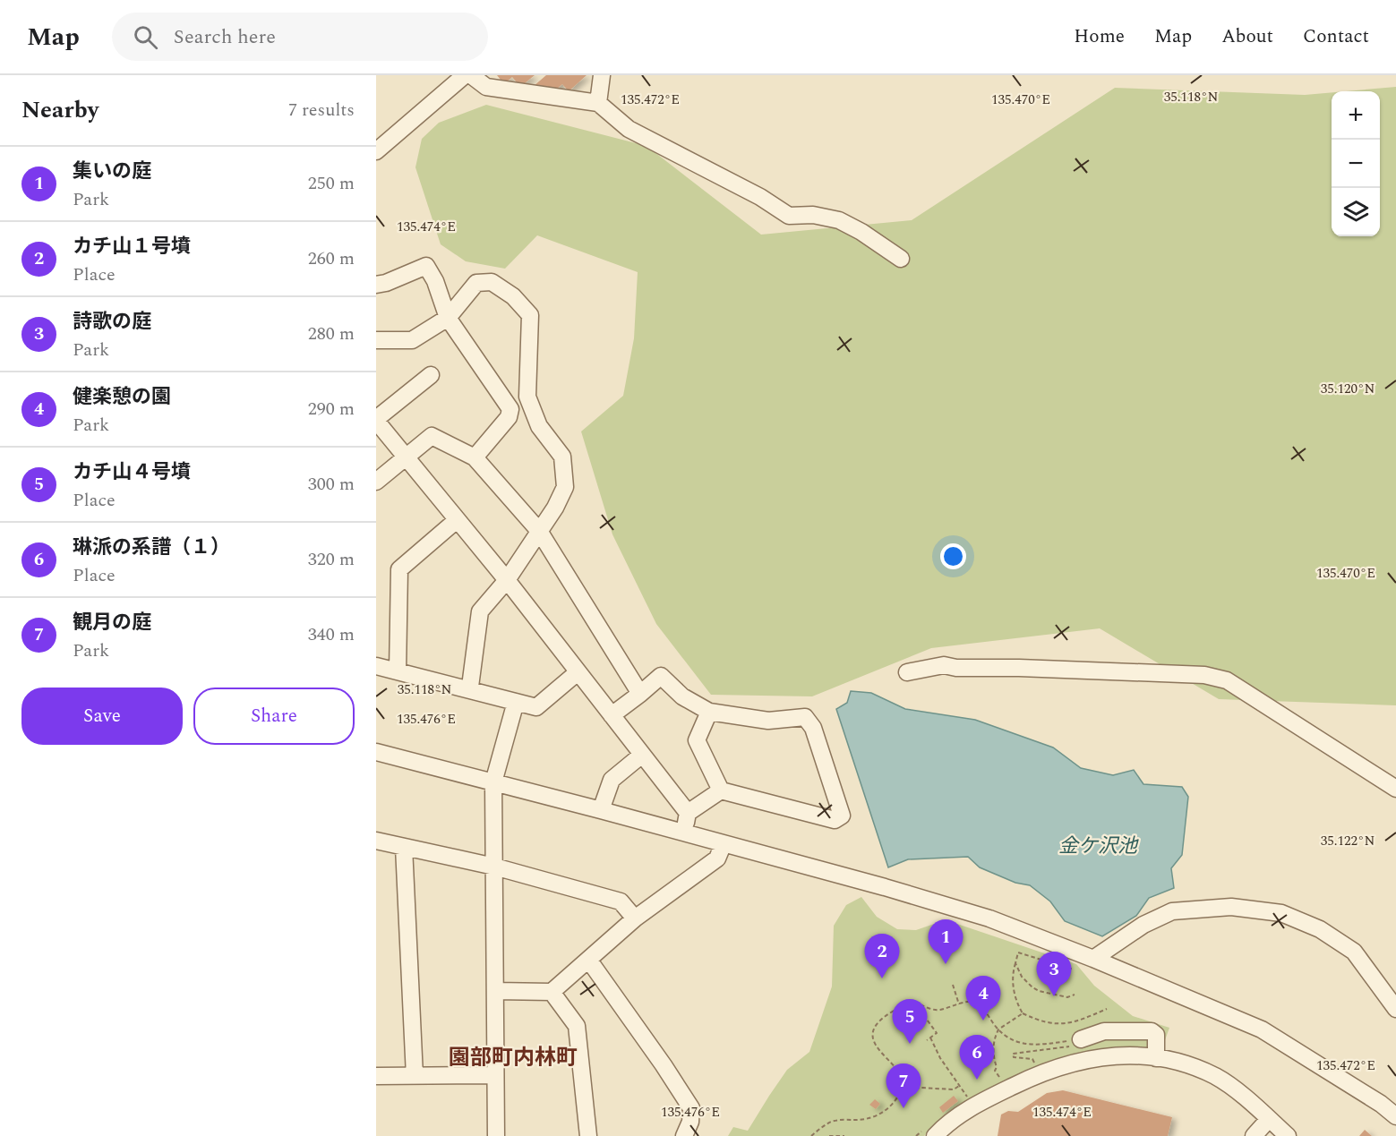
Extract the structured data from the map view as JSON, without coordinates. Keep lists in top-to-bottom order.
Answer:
{
  "districts": ["園部町内林町"],
  "water": ["金ケ沢池"],
  "page": {
    "header": "Map",
    "search": "Search here",
    "nav": [
      "Home",
      "Map",
      "About",
      "Contact"
    ],
    "heading": ["Nearby", "7 results"],
    "map_buttons": ["+", "−"],
    "list": [
      {
        "mark": "1",
        "name": "集いの庭",
        "note": "Park",
        "value": "250 m"
      },
      {
        "mark": "2",
        "name": "カチ山１号墳",
        "note": "Place",
        "value": "260 m"
      },
      {
        "mark": "3",
        "name": "詩歌の庭",
        "note": "Park",
        "value": "280 m"
      },
      {
        "mark": "4",
        "name": "健楽憩の園",
        "note": "Park",
        "value": "290 m"
      },
      {
        "mark": "5",
        "name": "カチ山４号墳",
        "note": "Place",
        "value": "300 m"
      },
      {
        "mark": "6",
        "name": "琳派の系譜（１）",
        "note": "Place",
        "value": "320 m"
      },
      {
        "mark": "7",
        "name": "観月の庭",
        "note": "Park",
        "value": "340 m"
      }
    ],
    "buttons": ["Save", "Share"],
    "pins": [
      "1",
      "2",
      "3",
      "4",
      "5",
      "6",
      "7"
    ]
  },
  "coordinates": [
    "35.118°N",
    "135.472°E",
    "135.470°E",
    "135.474°E",
    "35.120°N",
    "135.476°E",
    "35.122°N"
  ]
}
